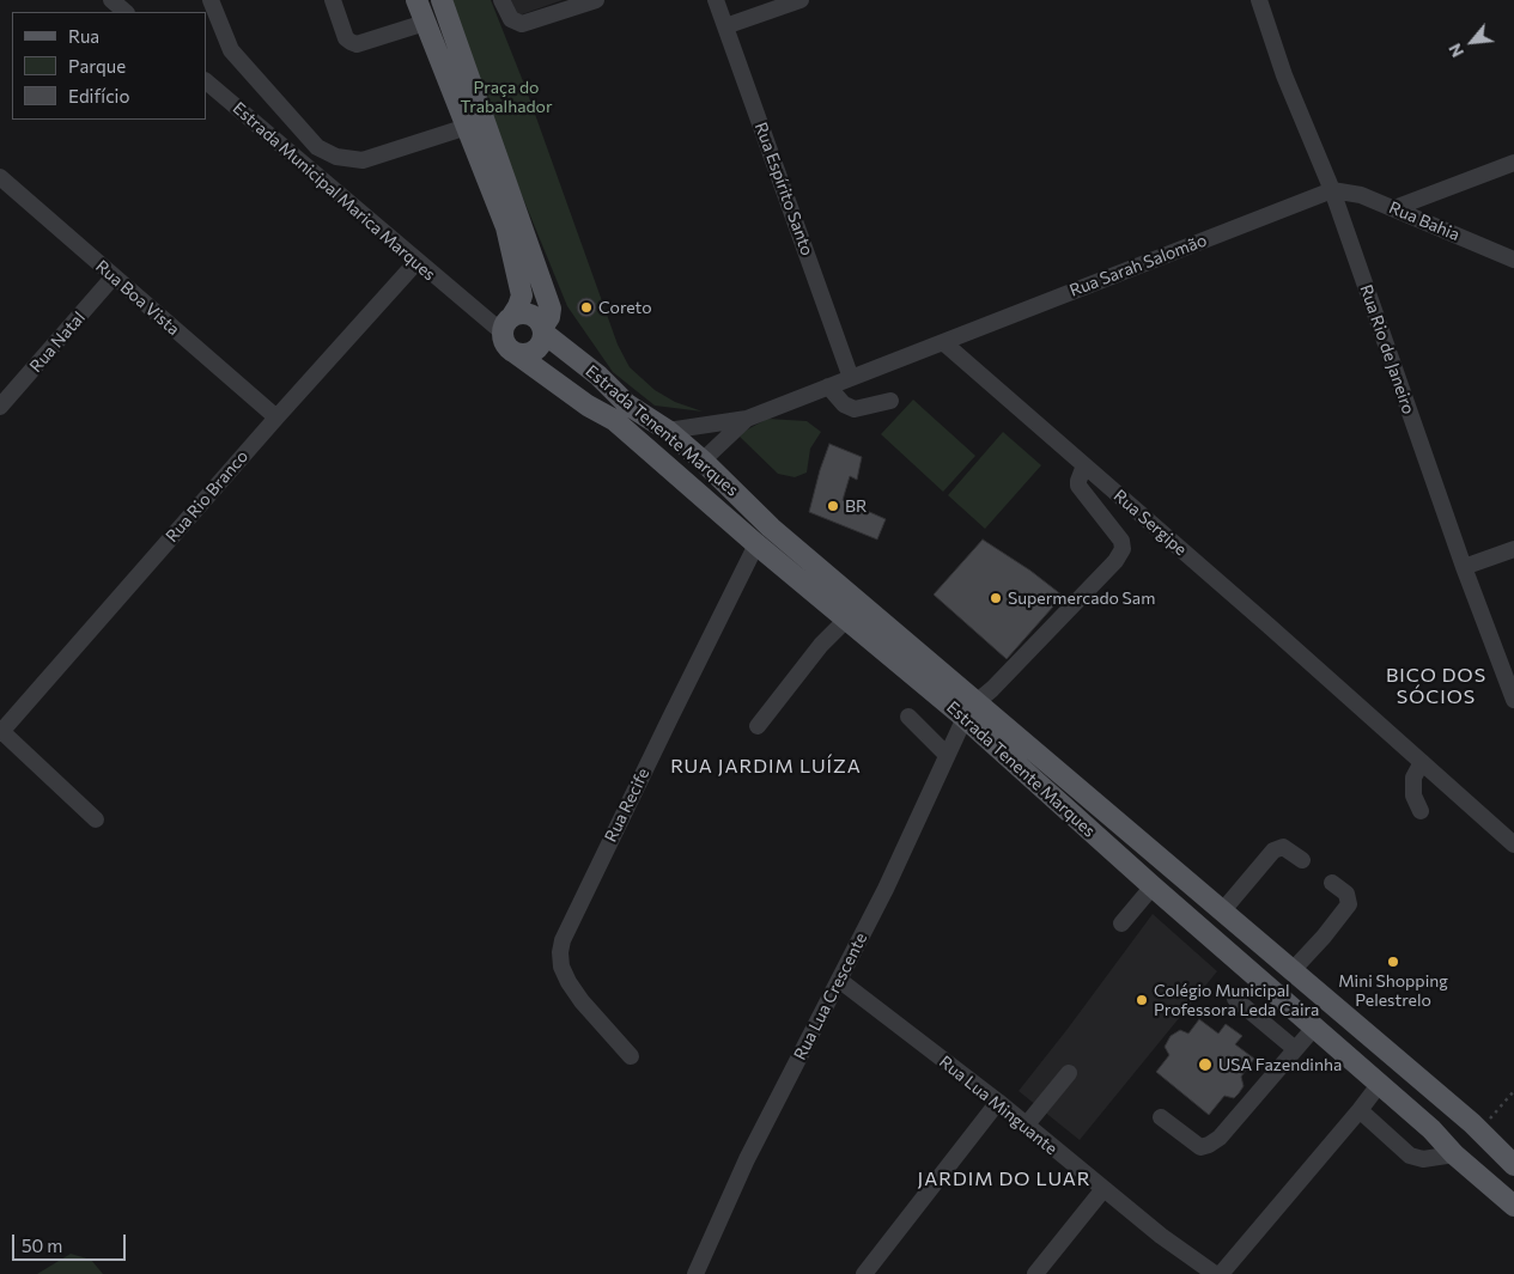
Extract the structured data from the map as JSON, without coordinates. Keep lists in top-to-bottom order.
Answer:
{
  "streets": {
    "main road": ["Estrada Tenente Marques"],
    "street": [
      "Rua Espírito Santo",
      "Estrada Municipal Marica Marques",
      "Rua Bahia",
      "Rua Sarah Salomão",
      "Rua Boa Vista",
      "Rua Natal",
      "Rua Rio de Janeiro",
      "Rua Rio Branco",
      "Rua Sergipe",
      "Rua Recife",
      "Rua Lua Crescente",
      "Rua Lua Minguante"
    ]
  },
  "crossings": [
    ["Estrada Municipal Marica Marques", "Estrada Tenente Marques"],
    ["Estrada Municipal Marica Marques", "Rua Rio Branco"],
    ["Rua Bahia", "Rua Sarah Salomão"],
    ["Rua Bahia", "Rua Rio de Janeiro"],
    ["Rua Sarah Salomão", "Rua Rio de Janeiro"],
    ["Rua Sarah Salomão", "Rua Sergipe"],
    ["Rua Boa Vista", "Rua Natal"],
    ["Rua Boa Vista", "Rua Rio Branco"],
    ["Estrada Tenente Marques", "Rua Recife"],
    ["Estrada Tenente Marques", "Rua Lua Crescente"],
    ["Rua Lua Crescente", "Rua Lua Minguante"]
  ],
  "districts": ["BICO DOS SÓCIOS", "RUA JARDIM LUÍZA", "JARDIM DO LUAR"],
  "parks": ["Praça do Trabalhador"],
  "places": [
    "Coreto",
    "BR",
    "Supermercado Sam",
    "Mini Shopping Pelestrelo",
    "Colégio Municipal Professora Leda Caira",
    "USA Fazendinha"
  ],
  "legend": ["Rua", "Parque", "Edifício"],
  "scale_bar": "50 m",
  "north": "bottom left"
}
